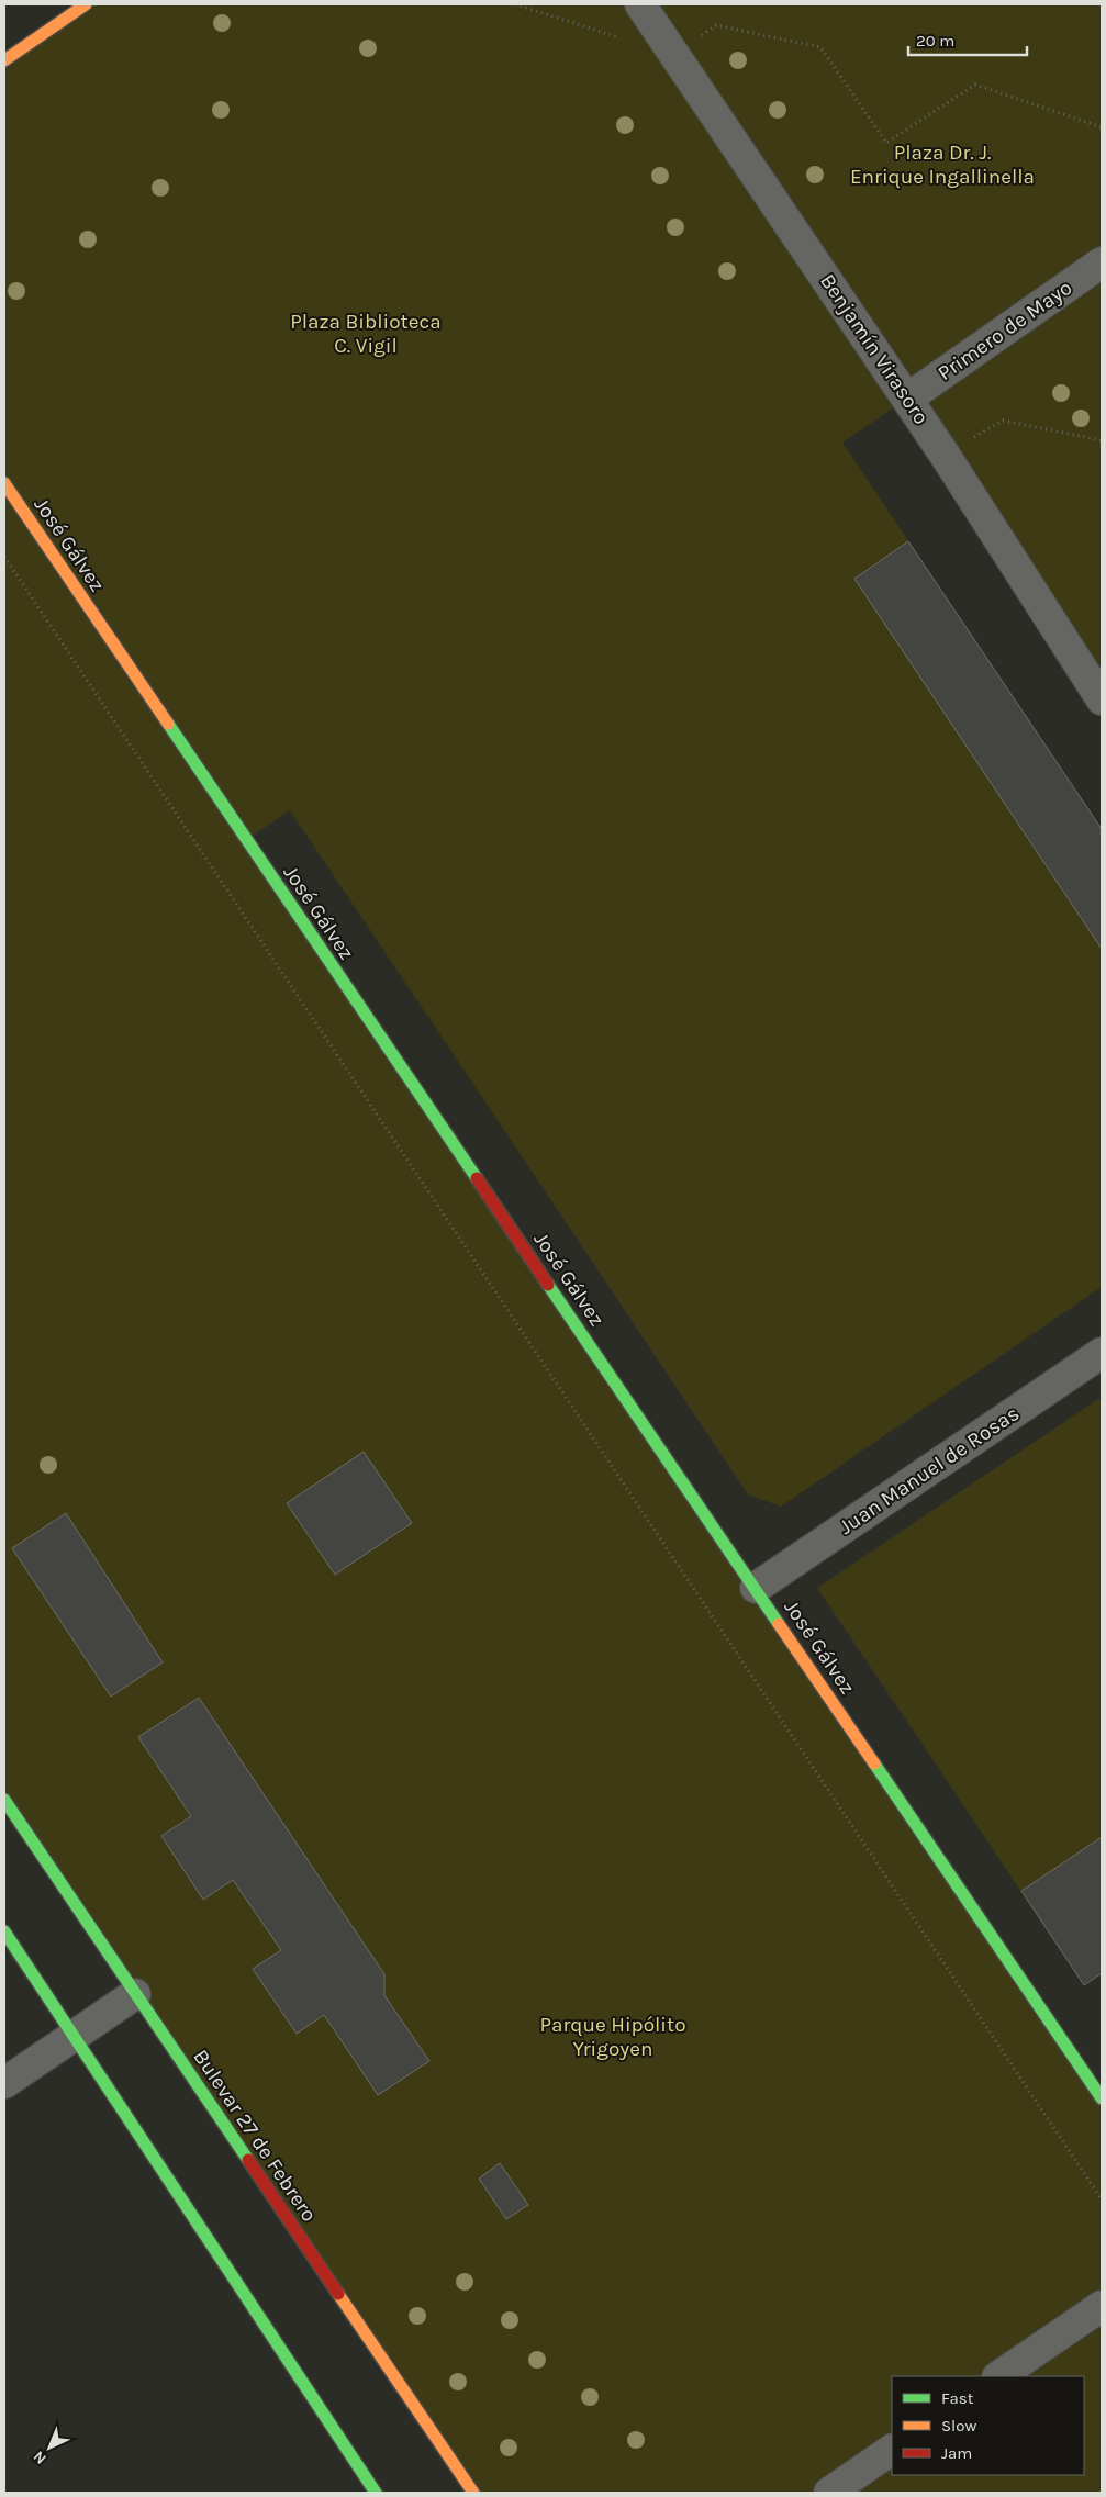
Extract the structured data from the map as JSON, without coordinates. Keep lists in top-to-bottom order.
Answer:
{
  "streets": {
    "street": [
      "Primero de Mayo",
      "Benjamín Virasoro",
      "José Gálvez",
      "Juan Manuel de Rosas",
      "Bulevar 27 de Febrero"
    ]
  },
  "crossings": [
    ["Primero de Mayo", "Benjamín Virasoro"],
    ["José Gálvez", "Juan Manuel de Rosas"]
  ],
  "parks": ["Plaza Dr. J. Enrique Ingallinella", "Plaza Biblioteca C. Vigil", "Parque Hipólito Yrigoyen"],
  "legend": ["Fast", "Slow", "Jam"],
  "scale_bar": "20 m",
  "north": "bottom left"
}
